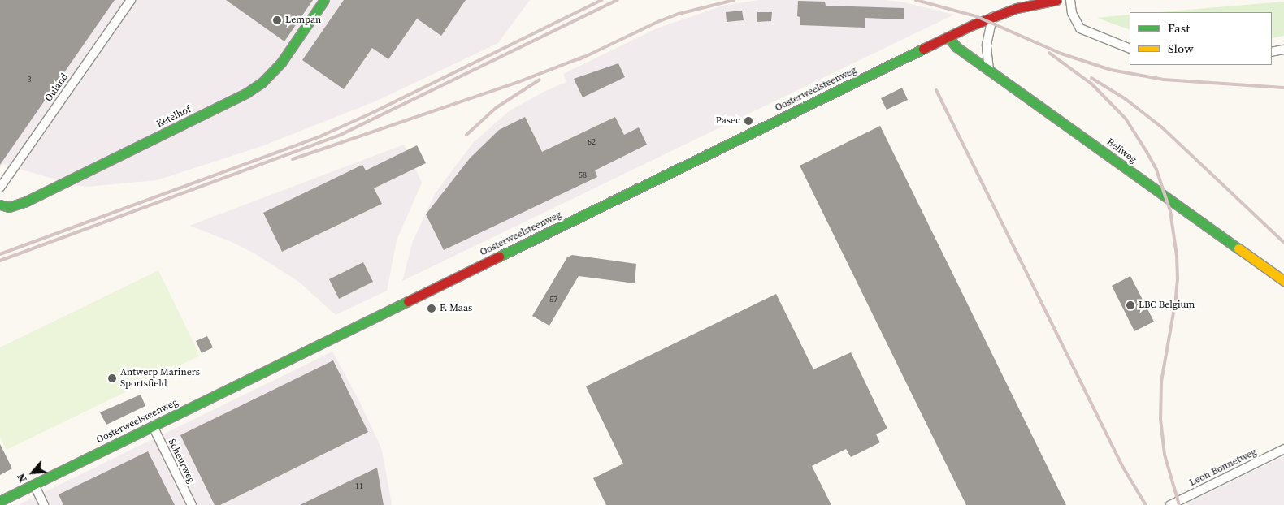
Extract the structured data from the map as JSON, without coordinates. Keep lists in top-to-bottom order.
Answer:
{
  "streets": {
    "main road": ["Oosterweelsteenweg", "Ketelhof", "Beliweg"],
    "street": ["Ouland", "Scheurweg", "Leon Bonnetweg"]
  },
  "crossings": [
    ["Oosterweelsteenweg", "Beliweg"],
    ["Oosterweelsteenweg", "Scheurweg"]
  ],
  "places": [
    "Lempan",
    "Pasec",
    "LBC Belgium",
    "F. Maas",
    "Antwerp Mariners Sportsfield"
  ],
  "house_numbers": [
    "3",
    "62",
    "58",
    "57",
    "11"
  ],
  "legend": ["Fast", "Slow"],
  "north": "bottom left"
}
